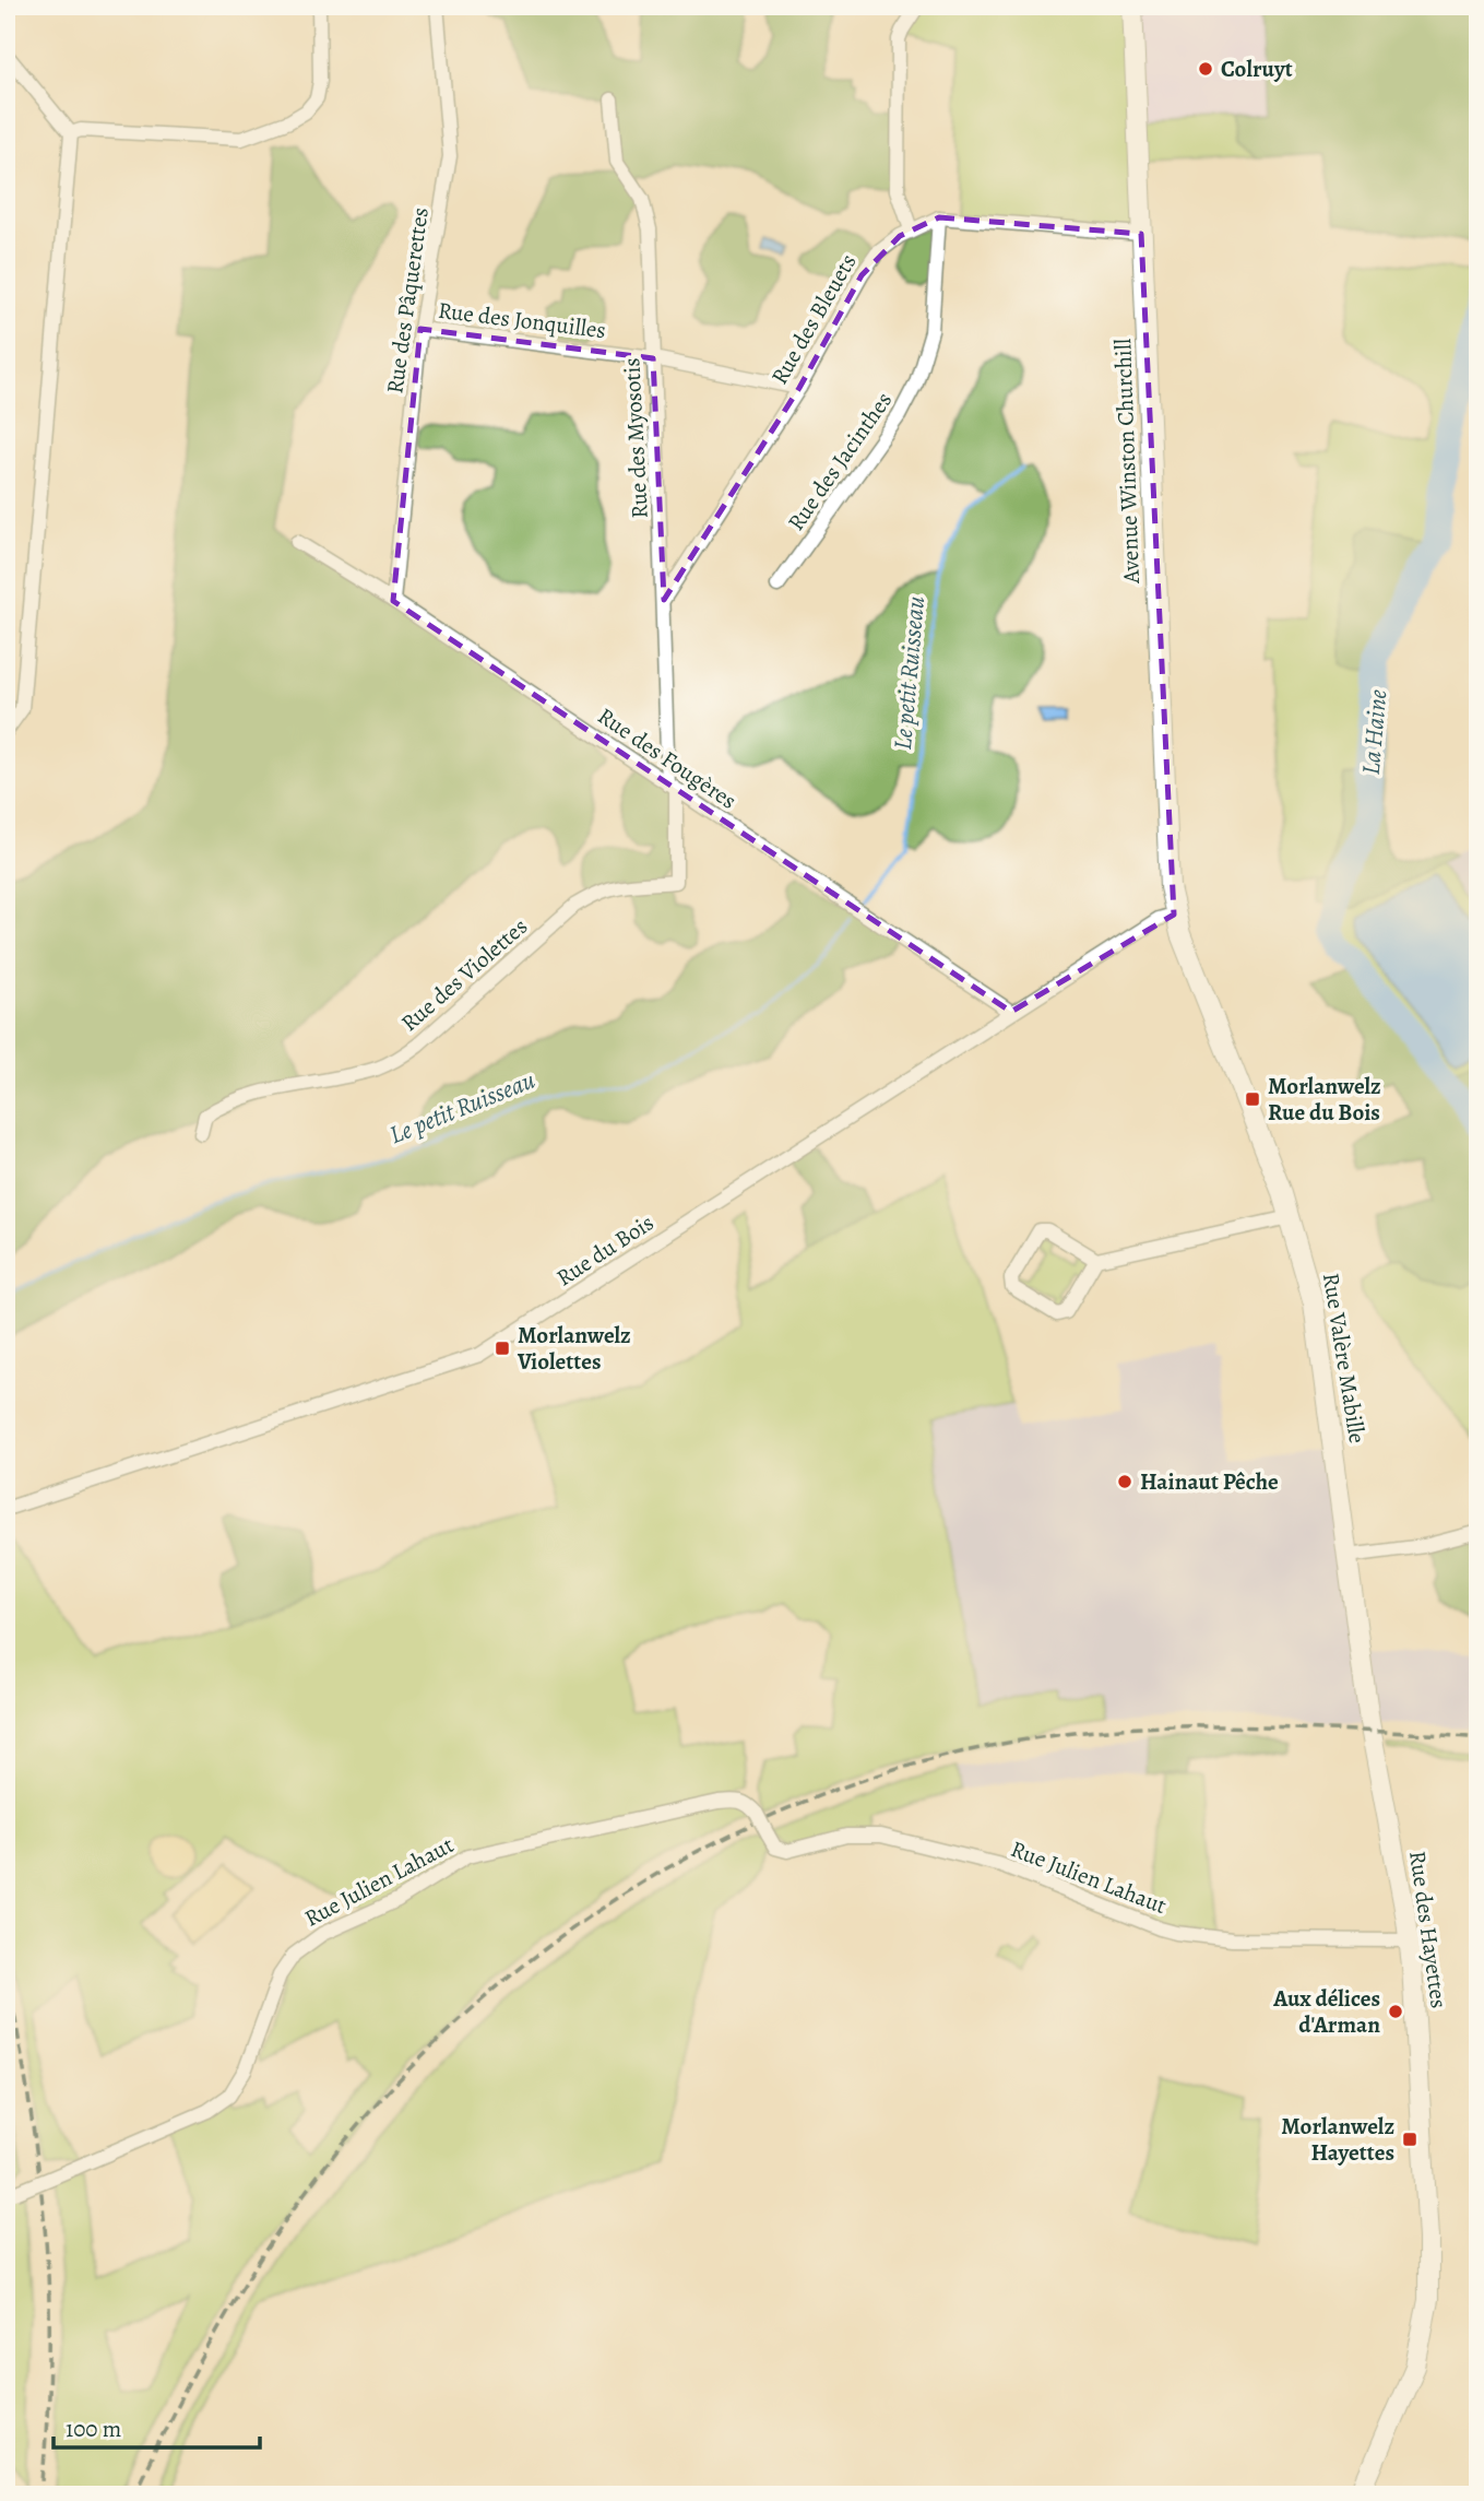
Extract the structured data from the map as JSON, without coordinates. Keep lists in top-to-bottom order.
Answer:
{
  "streets": {
    "street": [
      "Rue des Pâquerettes",
      "Rue des Bleuets",
      "Rue des Jonquilles",
      "Rue des Myosotis",
      "Rue des Jacinthes",
      "Avenue Winston Churchill",
      "Rue des Fougères",
      "Rue des Violettes",
      "Rue du Bois",
      "Rue Valère Mabille",
      "Rue Julien Lahaut",
      "Rue des Hayettes"
    ]
  },
  "crossings": [
    ["Rue des Pâquerettes", "Rue des Jonquilles"],
    ["Rue des Pâquerettes", "Rue des Fougères"],
    ["Rue des Bleuets", "Rue des Jonquilles"],
    ["Rue des Bleuets", "Rue des Myosotis"],
    ["Rue des Bleuets", "Rue des Jacinthes"],
    ["Rue des Bleuets", "Avenue Winston Churchill"],
    ["Rue des Jonquilles", "Rue des Myosotis"],
    ["Rue des Myosotis", "Rue des Fougères"],
    ["Rue des Myosotis", "Rue des Violettes"],
    ["Avenue Winston Churchill", "Rue du Bois"],
    ["Avenue Winston Churchill", "Rue Valère Mabille"],
    ["Rue des Fougères", "Rue des Violettes"],
    ["Rue des Fougères", "Rue du Bois"],
    ["Rue du Bois", "Rue Valère Mabille"],
    ["Rue Valère Mabille", "Rue des Hayettes"],
    ["Rue Julien Lahaut", "Rue des Hayettes"]
  ],
  "water": ["Le petit Ruisseau", "La Haine"],
  "places": {
    "other": ["Colruyt", "Hainaut Pêche", "Aux délices d'Arman"],
    "transit": ["Morlanwelz Rue du Bois", "Morlanwelz Violettes", "Morlanwelz Hayettes"]
  },
  "scale_bar": "100 m"
}
